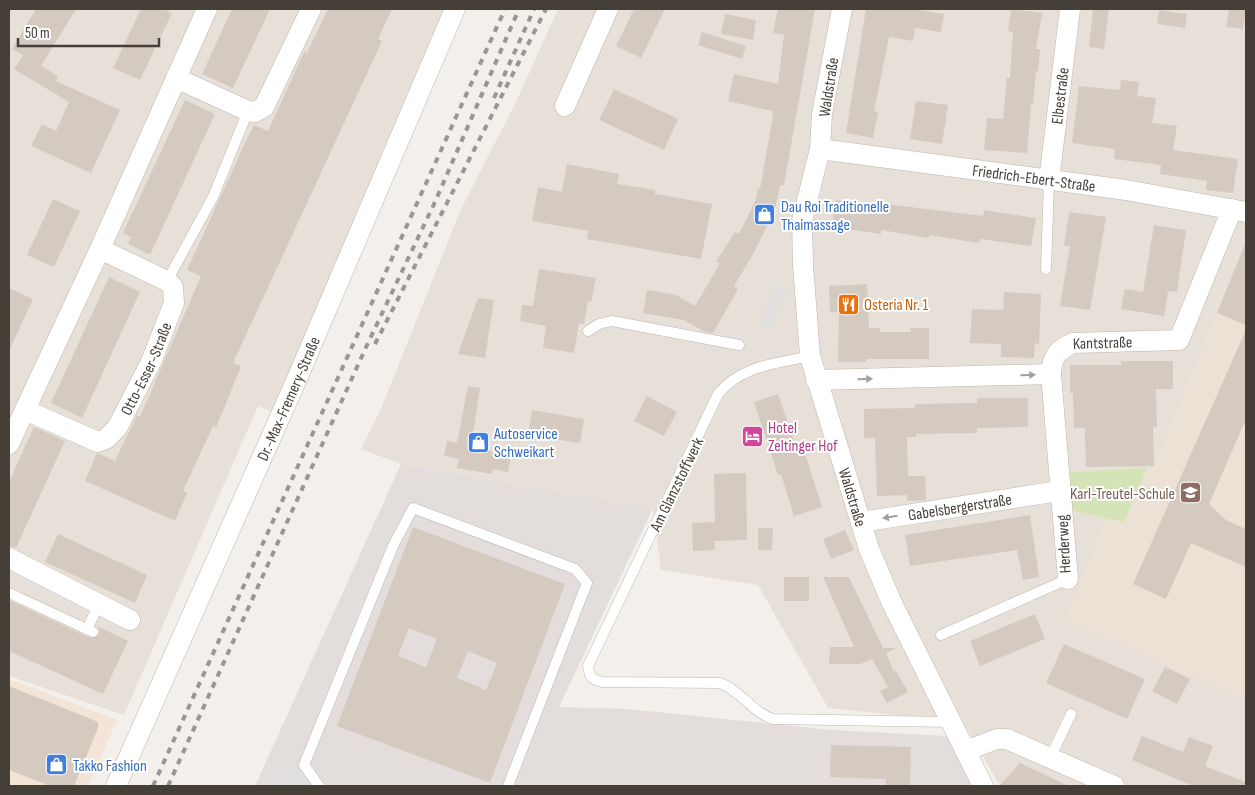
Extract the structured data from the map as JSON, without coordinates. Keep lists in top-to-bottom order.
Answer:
{
  "streets": {
    "street": [
      "Waldstraße",
      "Elbestraße",
      "Friedrich-Ebert-Straße",
      "Kantstraße",
      "Otto-Esser-Straße",
      "Dr.-Max-Fremery-Straße",
      "Gabelsbergerstraße",
      "Herderweg"
    ],
    "lane": ["Am Glanzstoffwerk"]
  },
  "crossings": [
    ["Waldstraße", "Friedrich-Ebert-Straße"],
    ["Waldstraße", "Am Glanzstoffwerk"],
    ["Waldstraße", "Gabelsbergerstraße"],
    ["Elbestraße", "Friedrich-Ebert-Straße"],
    ["Friedrich-Ebert-Straße", "Kantstraße"],
    ["Kantstraße", "Herderweg"],
    ["Gabelsbergerstraße", "Herderweg"]
  ],
  "places": {
    "shop": ["Dau Roi Traditionelle Thaimassage", "Autoservice Schweikart", "Takko Fashion"],
    "restaurant": ["Osteria Nr. 1"],
    "hotel": ["Hotel Zeltinger Hof"],
    "school or university": ["Karl-Treutel-Schule"]
  },
  "scale_bar": "50 m"
}
